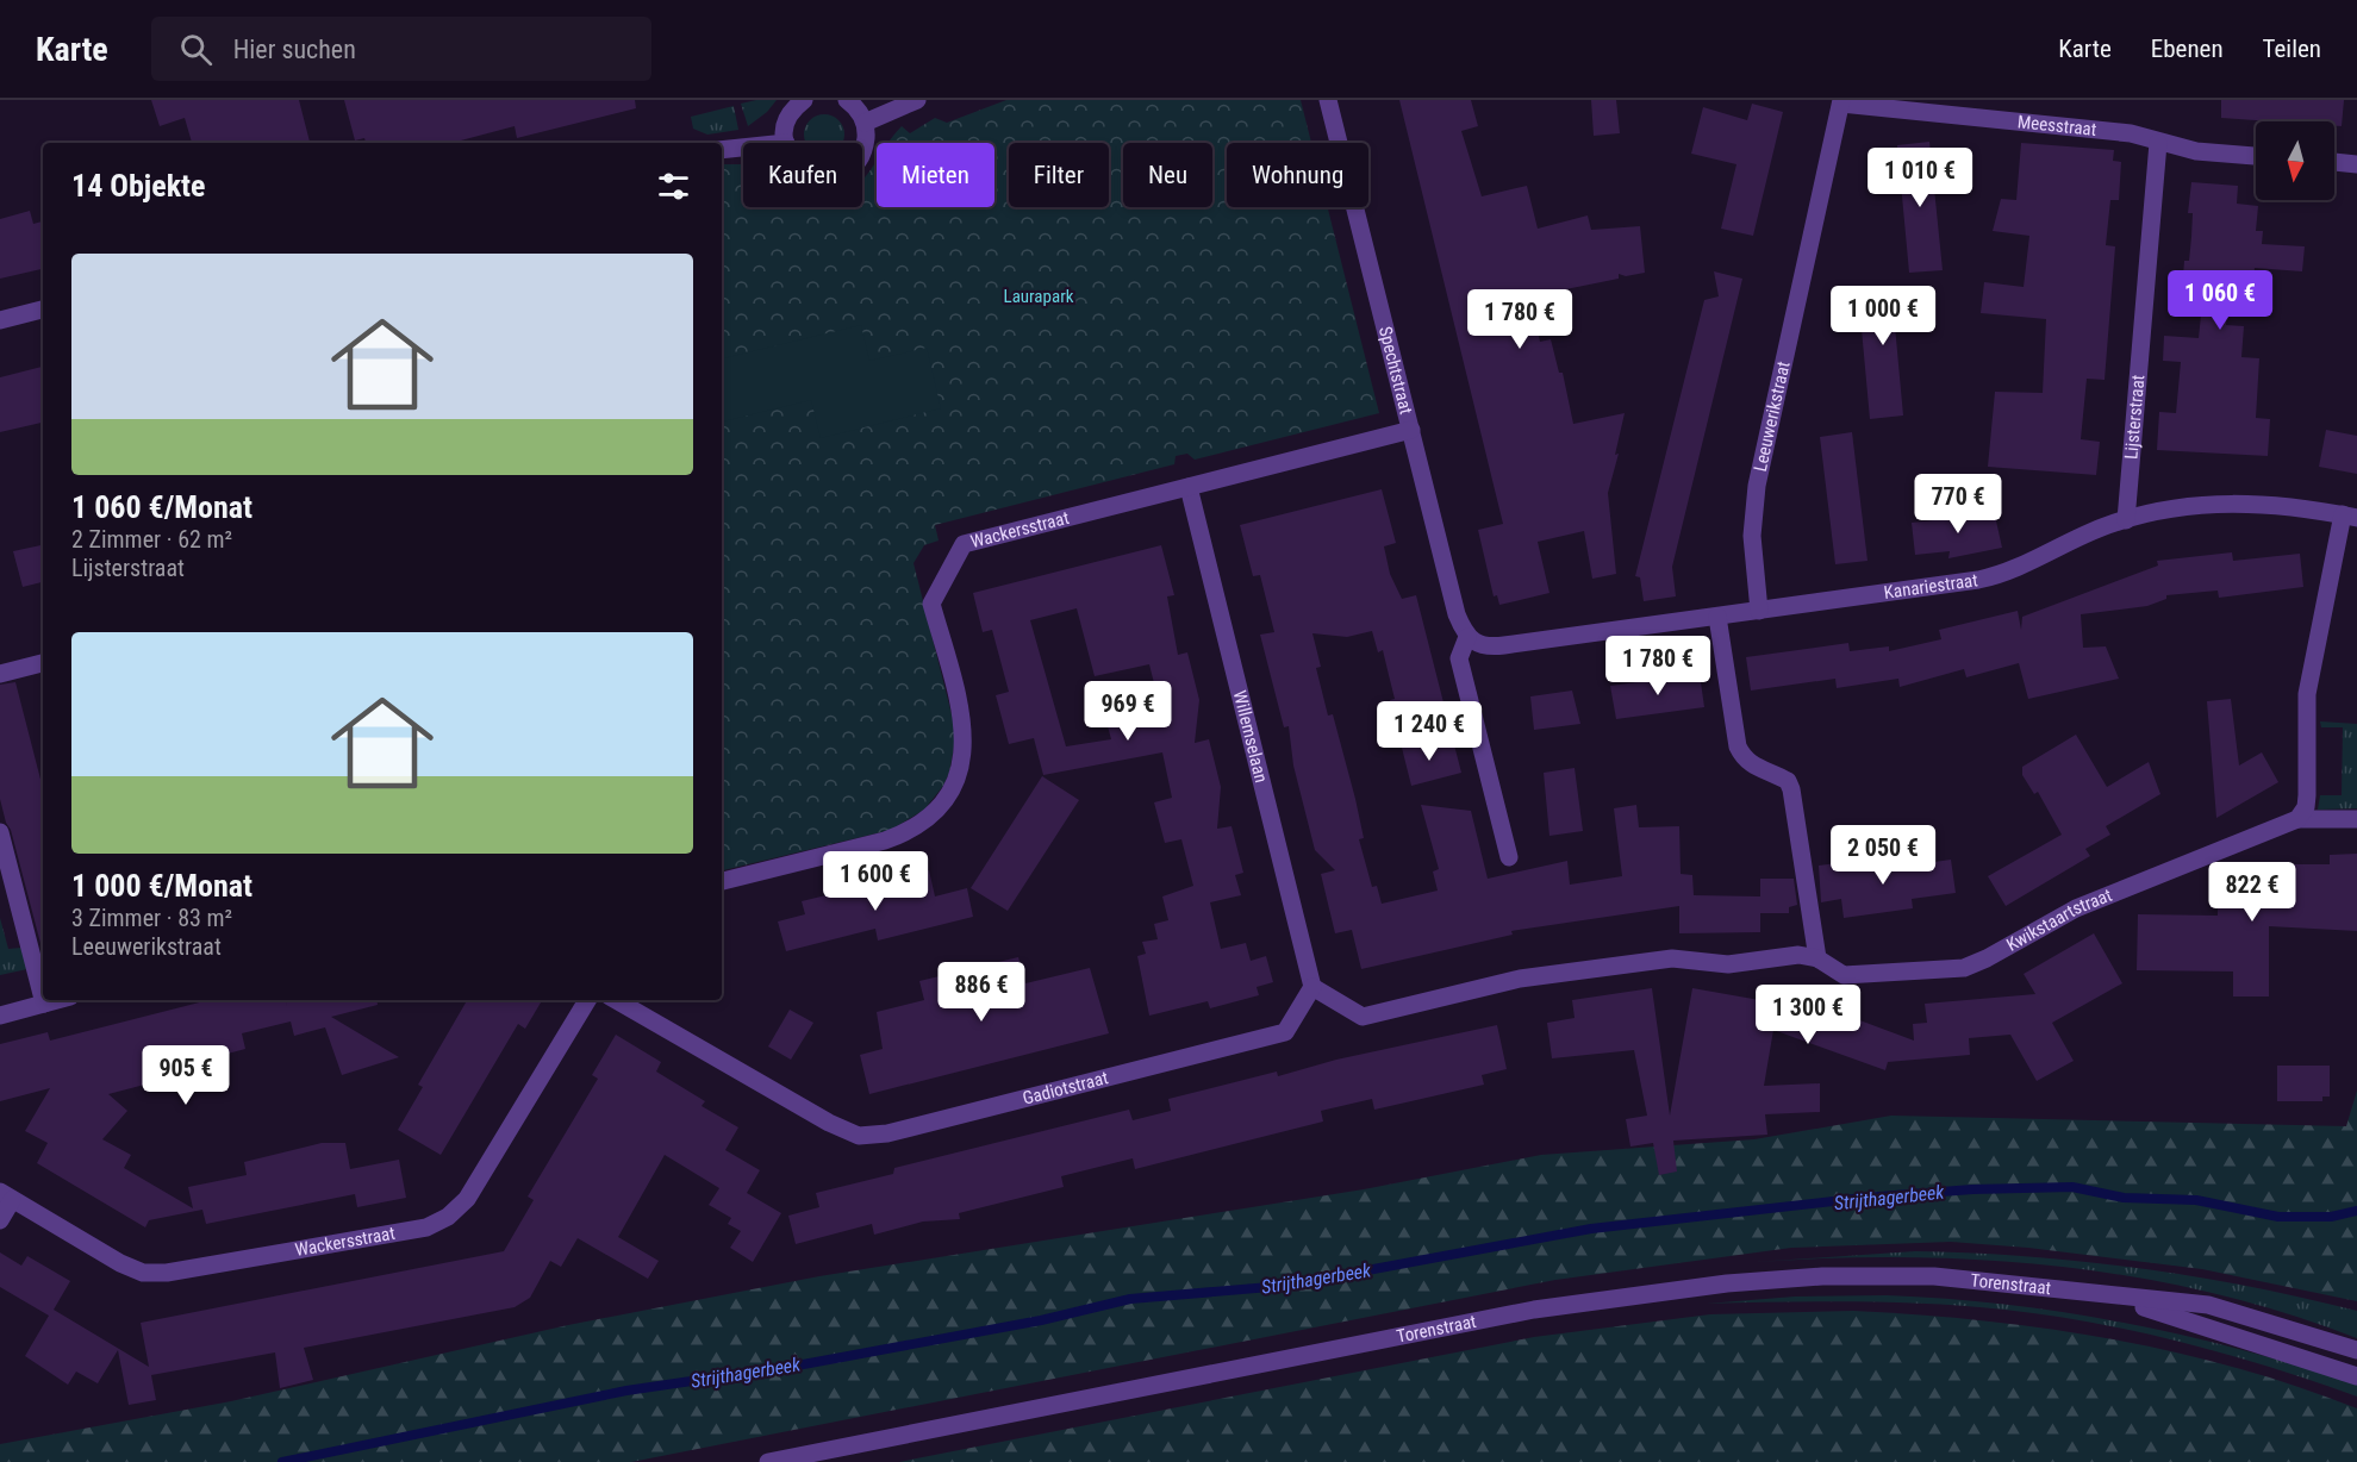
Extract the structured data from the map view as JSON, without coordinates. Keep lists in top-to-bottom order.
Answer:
{
  "streets": {
    "street": [
      "Meesstraat",
      "Spechtstraat",
      "Leeuwerikstraat",
      "Lijsterstraat",
      "Wackersstraat",
      "Kanariestraat",
      "Willemselaan",
      "Kwikstaartstraat",
      "Gadiotstraat",
      "Torenstraat"
    ]
  },
  "crossings": [
    ["Meesstraat", "Leeuwerikstraat"],
    ["Meesstraat", "Lijsterstraat"],
    ["Spechtstraat", "Wackersstraat"],
    ["Spechtstraat", "Kanariestraat"],
    ["Leeuwerikstraat", "Kanariestraat"],
    ["Lijsterstraat", "Kanariestraat"],
    ["Wackersstraat", "Willemselaan"],
    ["Willemselaan", "Kwikstaartstraat"],
    ["Willemselaan", "Gadiotstraat"],
    ["Kwikstaartstraat", "Gadiotstraat"]
  ],
  "water": ["Strijthagerbeek"],
  "parks": ["Laurapark"],
  "north": "bottom",
  "page": {
    "header": "Karte",
    "search": "Hier suchen",
    "nav": ["Karte", "Ebenen", "Teilen"],
    "chip": [
      "Kaufen",
      "Mieten",
      "Filter",
      "Neu",
      "Wohnung"
    ],
    "heading": "14 Objekte",
    "price": [
      "1 010 €",
      "1 060 €",
      "1 000 €",
      "1 780 €",
      "770 €",
      "1 780 €",
      "969 €",
      "1 240 €",
      "2 050 €",
      "1 600 €",
      "822 €",
      "886 €",
      "1 300 €",
      "905 €"
    ],
    "list": [
      {
        "name": "1 060 €/Monat",
        "note": "2 Zimmer · 62 m² · Lijsterstraat"
      },
      {
        "name": "1 000 €/Monat",
        "note": "3 Zimmer · 83 m² · Leeuwerikstraat"
      }
    ]
  }
}
